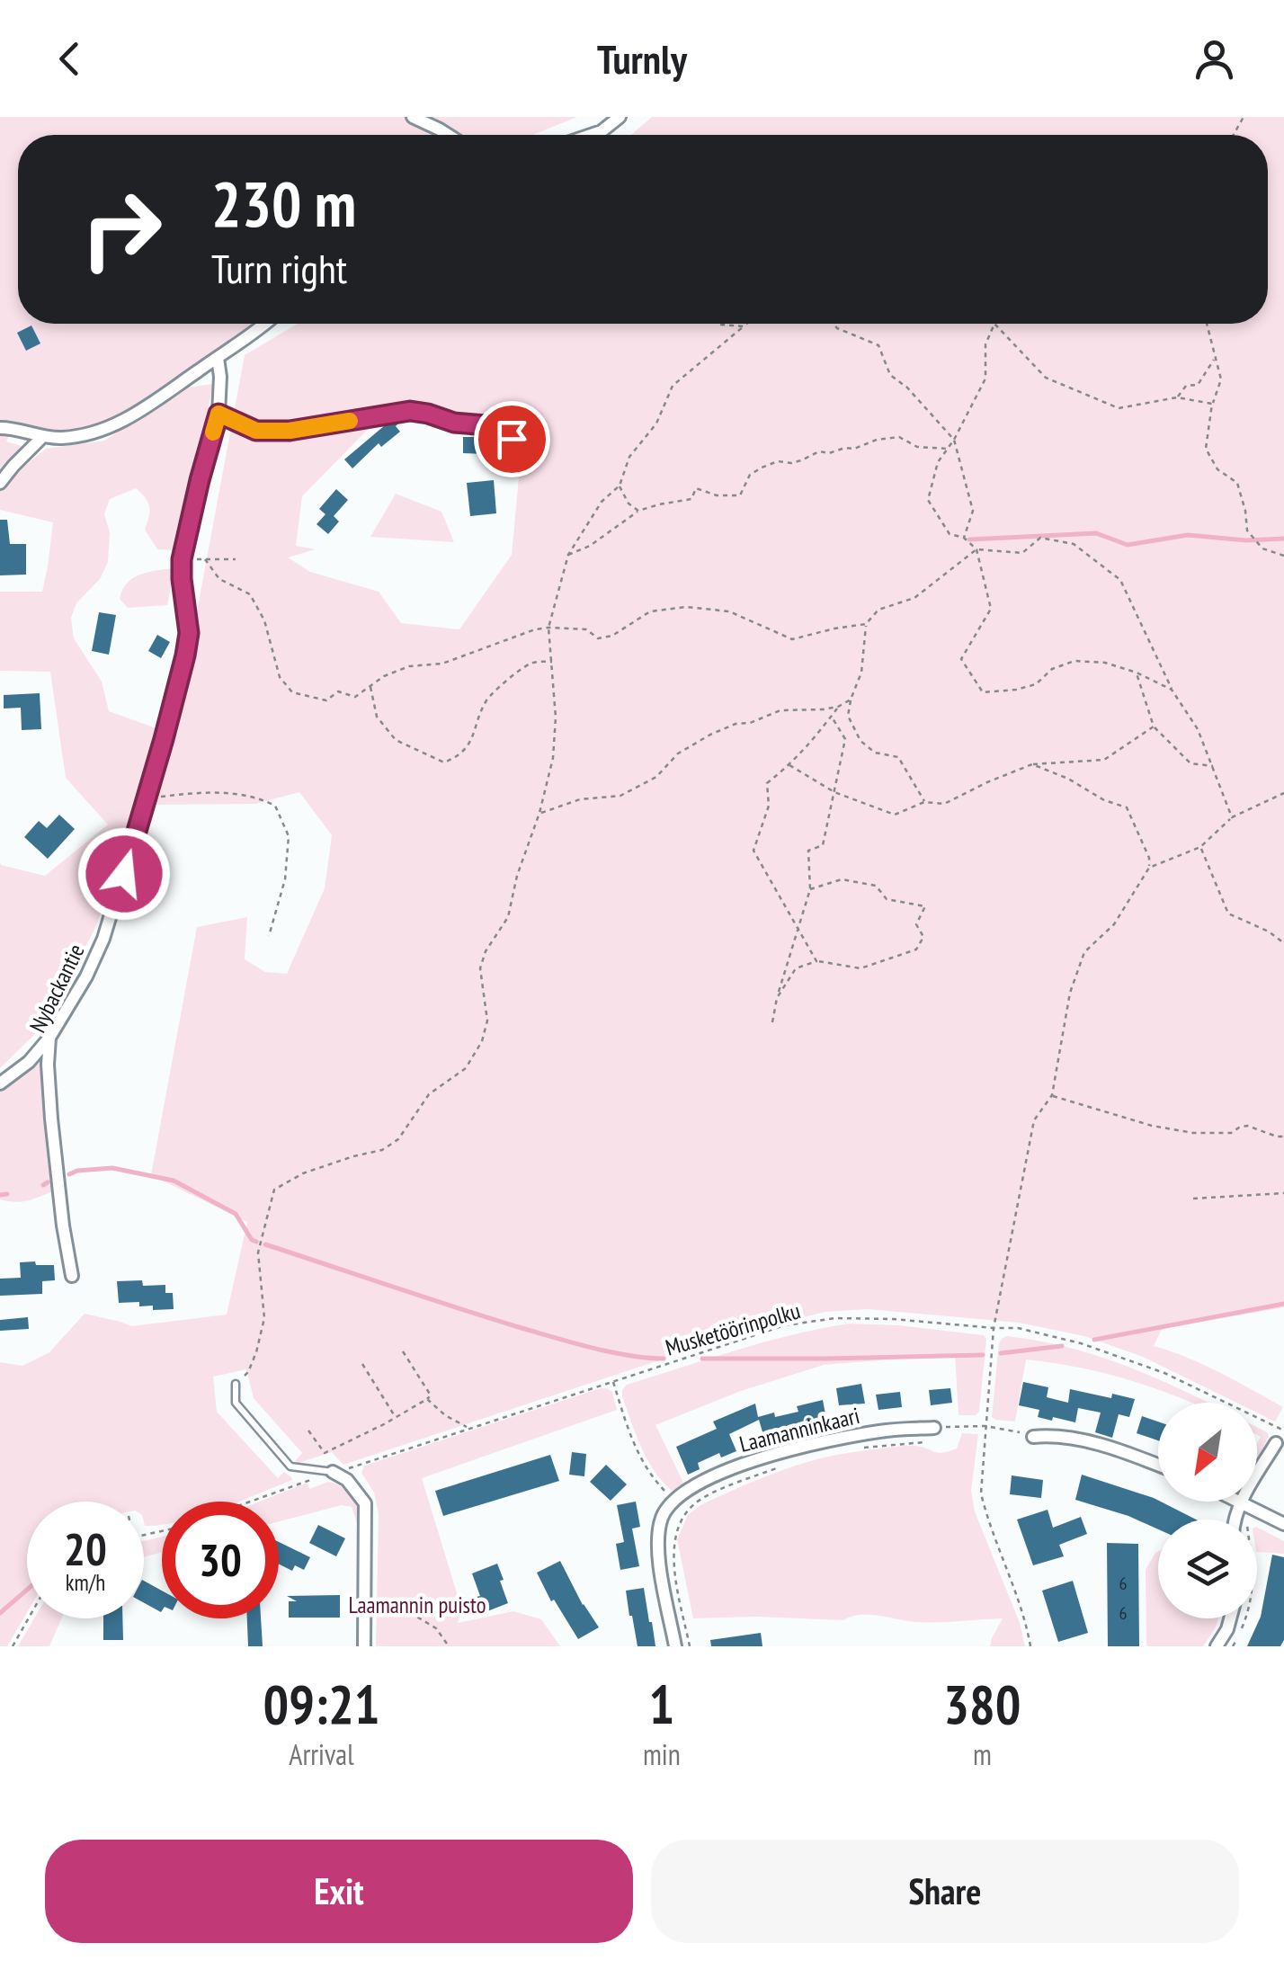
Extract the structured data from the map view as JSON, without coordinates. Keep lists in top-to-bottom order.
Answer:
{
  "streets": {
    "street": ["Nybackantie", "Laamanninkaari"],
    "path": ["Musketöörinpolku"]
  },
  "parks": ["Laamannin puisto"],
  "house_numbers": ["6", "6"],
  "north": "bottom left",
  "page": {
    "header": "Turnly",
    "turn": ["230 m", "Turn right"],
    "speed": "20 km/h",
    "limit": "30",
    "eta": [
      "09:21",
      "Arrival",
      "1",
      "min",
      "380",
      "m"
    ],
    "buttons": ["Exit", "Share"]
  }
}
